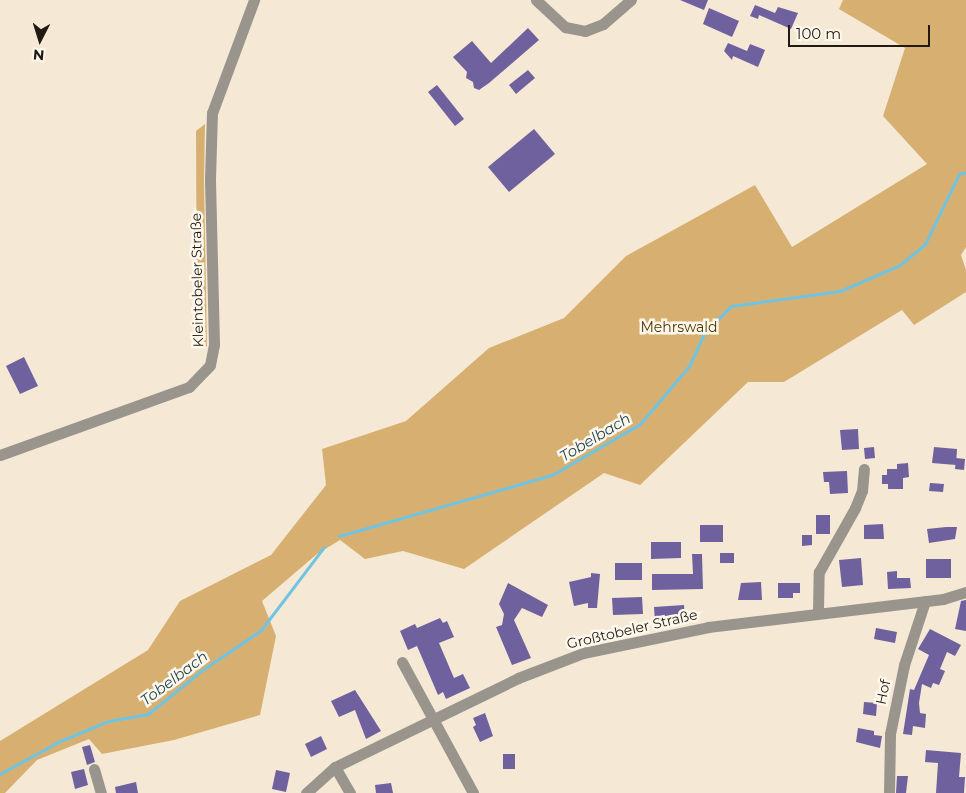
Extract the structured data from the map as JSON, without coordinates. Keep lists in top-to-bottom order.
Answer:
{
  "streets": {
    "street": ["Kleintobeler Straße", "Großtobeler Straße", "Hof"]
  },
  "crossings": [
    ["Großtobeler Straße", "Hof"]
  ],
  "water": ["Tobelbach"],
  "parks": ["Mehrswald"],
  "scale_bar": "100 m",
  "north": "bottom"
}
